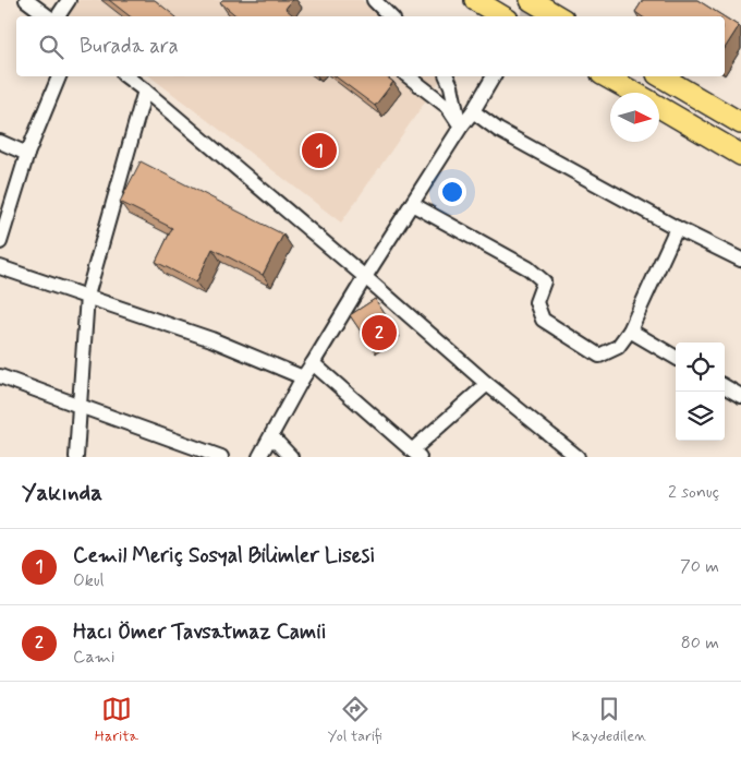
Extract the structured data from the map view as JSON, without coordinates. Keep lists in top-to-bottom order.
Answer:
{
  "north": "right",
  "page": {
    "search": "Burada ara",
    "pins": ["1", "2"],
    "heading": ["Yakında", "2 sonuç"],
    "list": [
      {
        "mark": "1",
        "name": "Cemil Meriç Sosyal Bilimler Lisesi",
        "note": "Okul",
        "value": "70 m"
      },
      {
        "mark": "2",
        "name": "Hacı Ömer Tavsatmaz Camii",
        "note": "Cami",
        "value": "80 m"
      }
    ],
    "nav": ["Harita", "Yol tarifi", "Kaydedilen"]
  }
}
